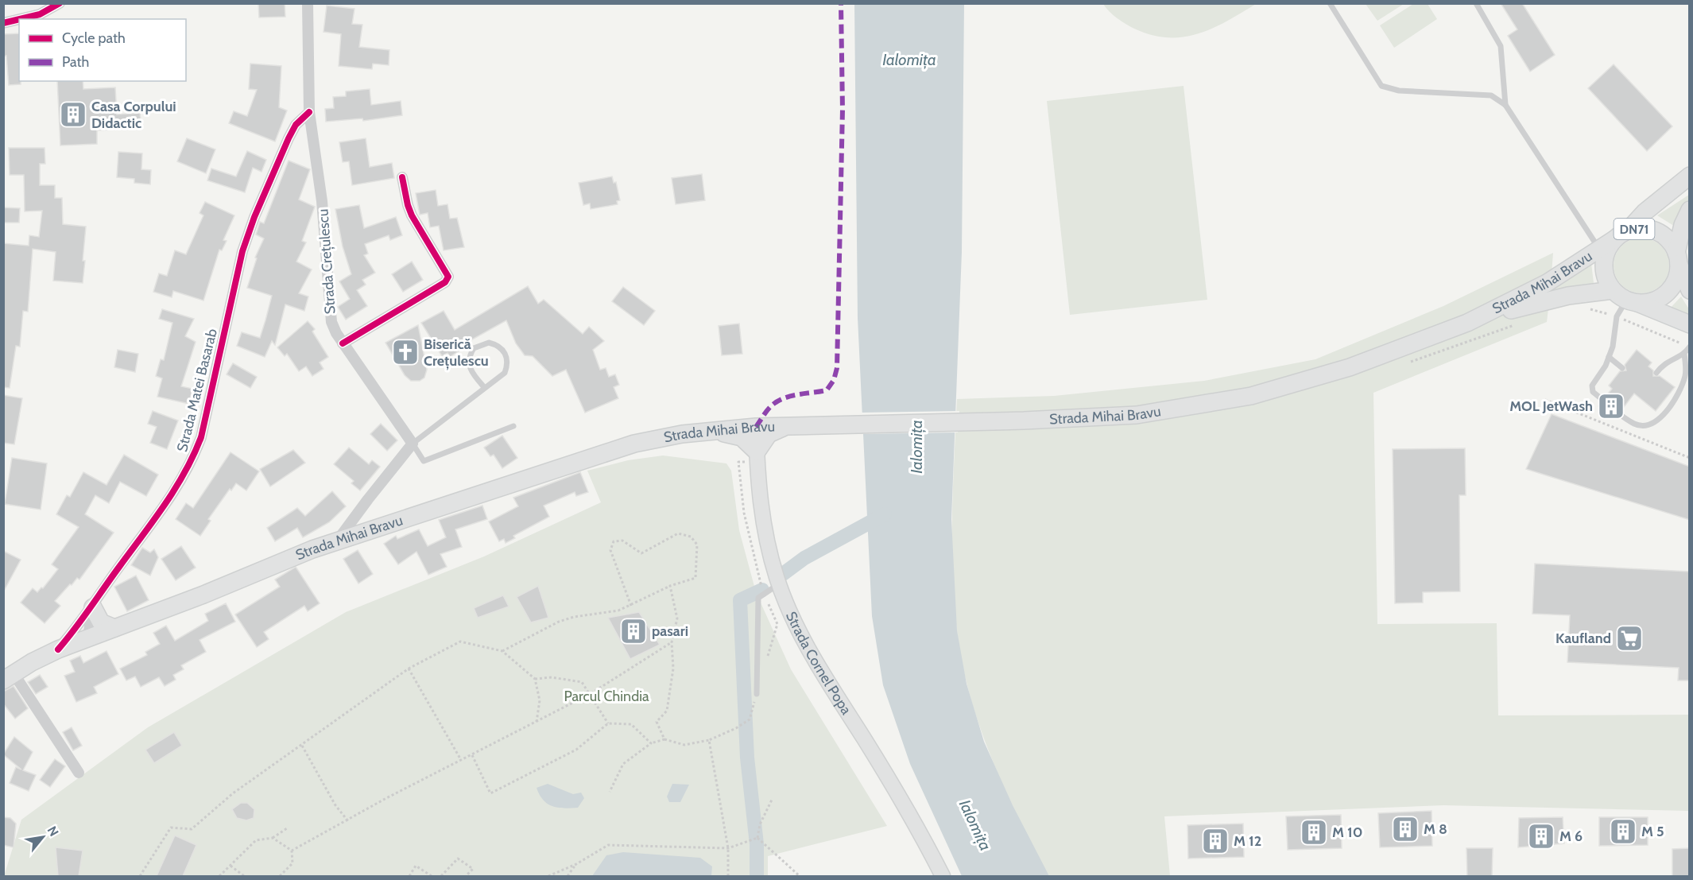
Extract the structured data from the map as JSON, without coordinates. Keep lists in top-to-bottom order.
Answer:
{
  "streets": {
    "main road": ["DN71", "Strada Mihai Bravu", "Strada Cornel Popa"],
    "street": ["Strada Crețulescu", "Strada Matei Basarab"]
  },
  "crossings": [
    ["DN71", "Strada Mihai Bravu"],
    ["Strada Crețulescu", "Strada Matei Basarab"],
    ["Strada Mihai Bravu", "Strada Matei Basarab"],
    ["Strada Mihai Bravu", "Strada Cornel Popa"]
  ],
  "water": ["Ialomița"],
  "parks": ["Parcul Chindia"],
  "places": {
    "building": [
      "Casa Corpului Didactic",
      "MOL JetWash",
      "pasari",
      "M 8",
      "M 5",
      "M 10",
      "M 6",
      "M 12"
    ],
    "church": ["Biserică Crețulescu"],
    "supermarket": ["Kaufland"]
  },
  "legend": ["Cycle path", "Path"],
  "north": "top right"
}
